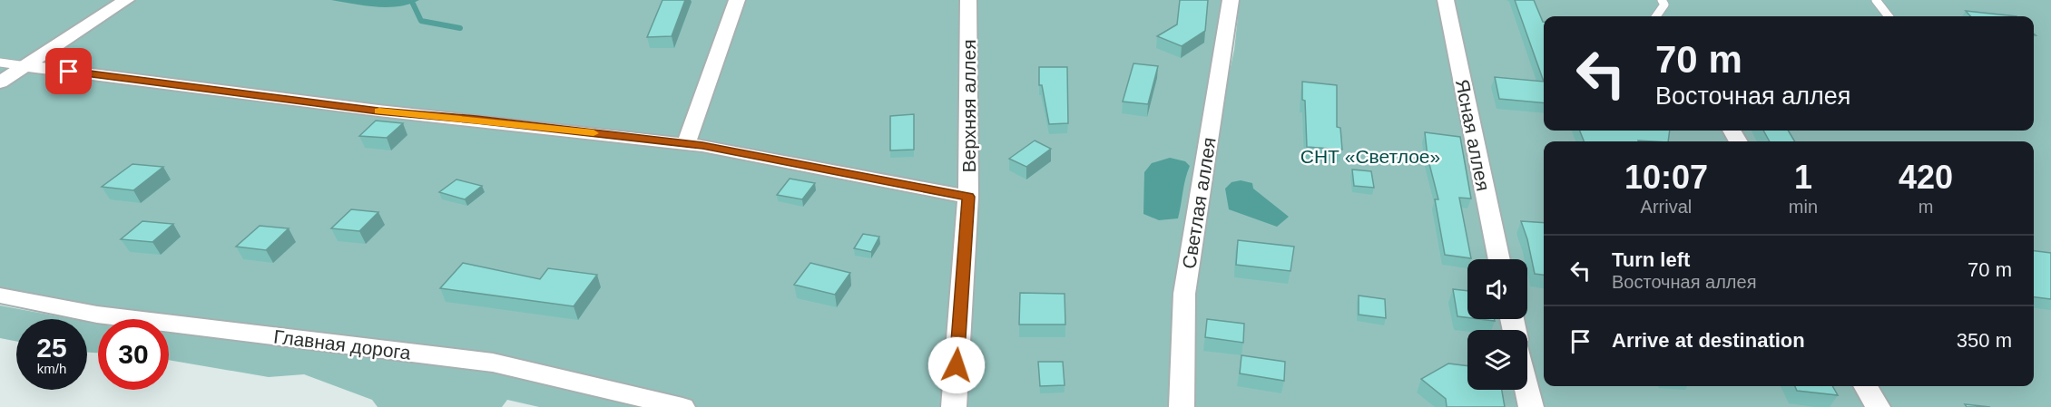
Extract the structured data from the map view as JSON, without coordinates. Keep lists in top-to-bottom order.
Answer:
{
  "streets": {
    "street": [
      "Верхняя аллея",
      "Ясная аллея",
      "Светлая аллея",
      "Главная дорога"
    ]
  },
  "parks": ["СНТ «Светлое»"],
  "page": {
    "turn": ["70 m", "Восточная аллея"],
    "eta": [
      "10:07",
      "Arrival",
      "1",
      "min",
      "420",
      "m"
    ],
    "list": [
      {
        "name": "Turn left",
        "note": "Восточная аллея",
        "value": "70 m"
      },
      {
        "name": "Arrive at destination",
        "value": "350 m"
      }
    ],
    "speed": "25 km/h",
    "limit": "30"
  }
}
